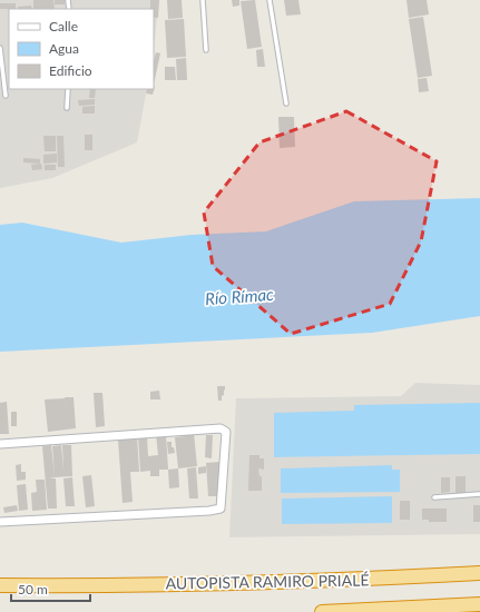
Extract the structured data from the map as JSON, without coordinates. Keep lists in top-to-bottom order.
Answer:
{
  "streets": {
    "highway": ["AUTOPISTA RAMIRO PRIALÉ"]
  },
  "water": ["Río Rímac"],
  "legend": ["Calle", "Agua", "Edificio"],
  "scale_bar": "50 m"
}
